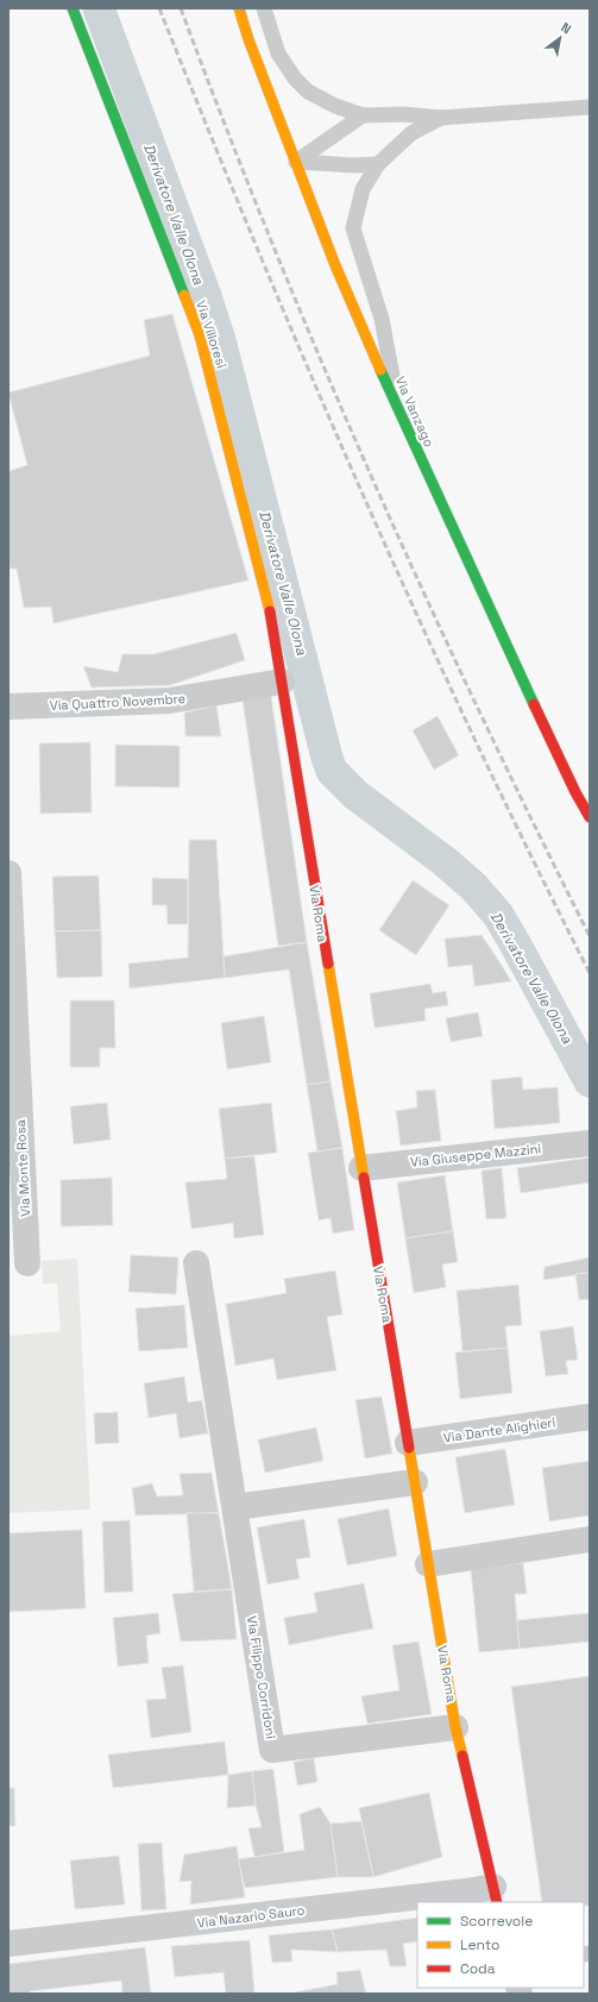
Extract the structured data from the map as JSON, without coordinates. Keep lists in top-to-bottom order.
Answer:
{
  "streets": {
    "street": [
      "Via Villoresi",
      "Via Vanzago",
      "Via Quattro Novembre",
      "Via Roma",
      "Via Giuseppe Mazzini",
      "Via Monte Rosa",
      "Via Dante Alighieri",
      "Via Filippo Corridoni",
      "Via Nazario Sauro"
    ]
  },
  "crossings": [
    ["Via Villoresi", "Via Quattro Novembre"],
    ["Via Villoresi", "Via Roma"],
    ["Via Quattro Novembre", "Via Roma"],
    ["Via Roma", "Via Giuseppe Mazzini"],
    ["Via Roma", "Via Dante Alighieri"],
    ["Via Roma", "Via Filippo Corridoni"],
    ["Via Roma", "Via Nazario Sauro"]
  ],
  "water": ["Derivatore Valle Olona"],
  "legend": ["Scorrevole", "Lento", "Coda"],
  "north": "top right"
}
